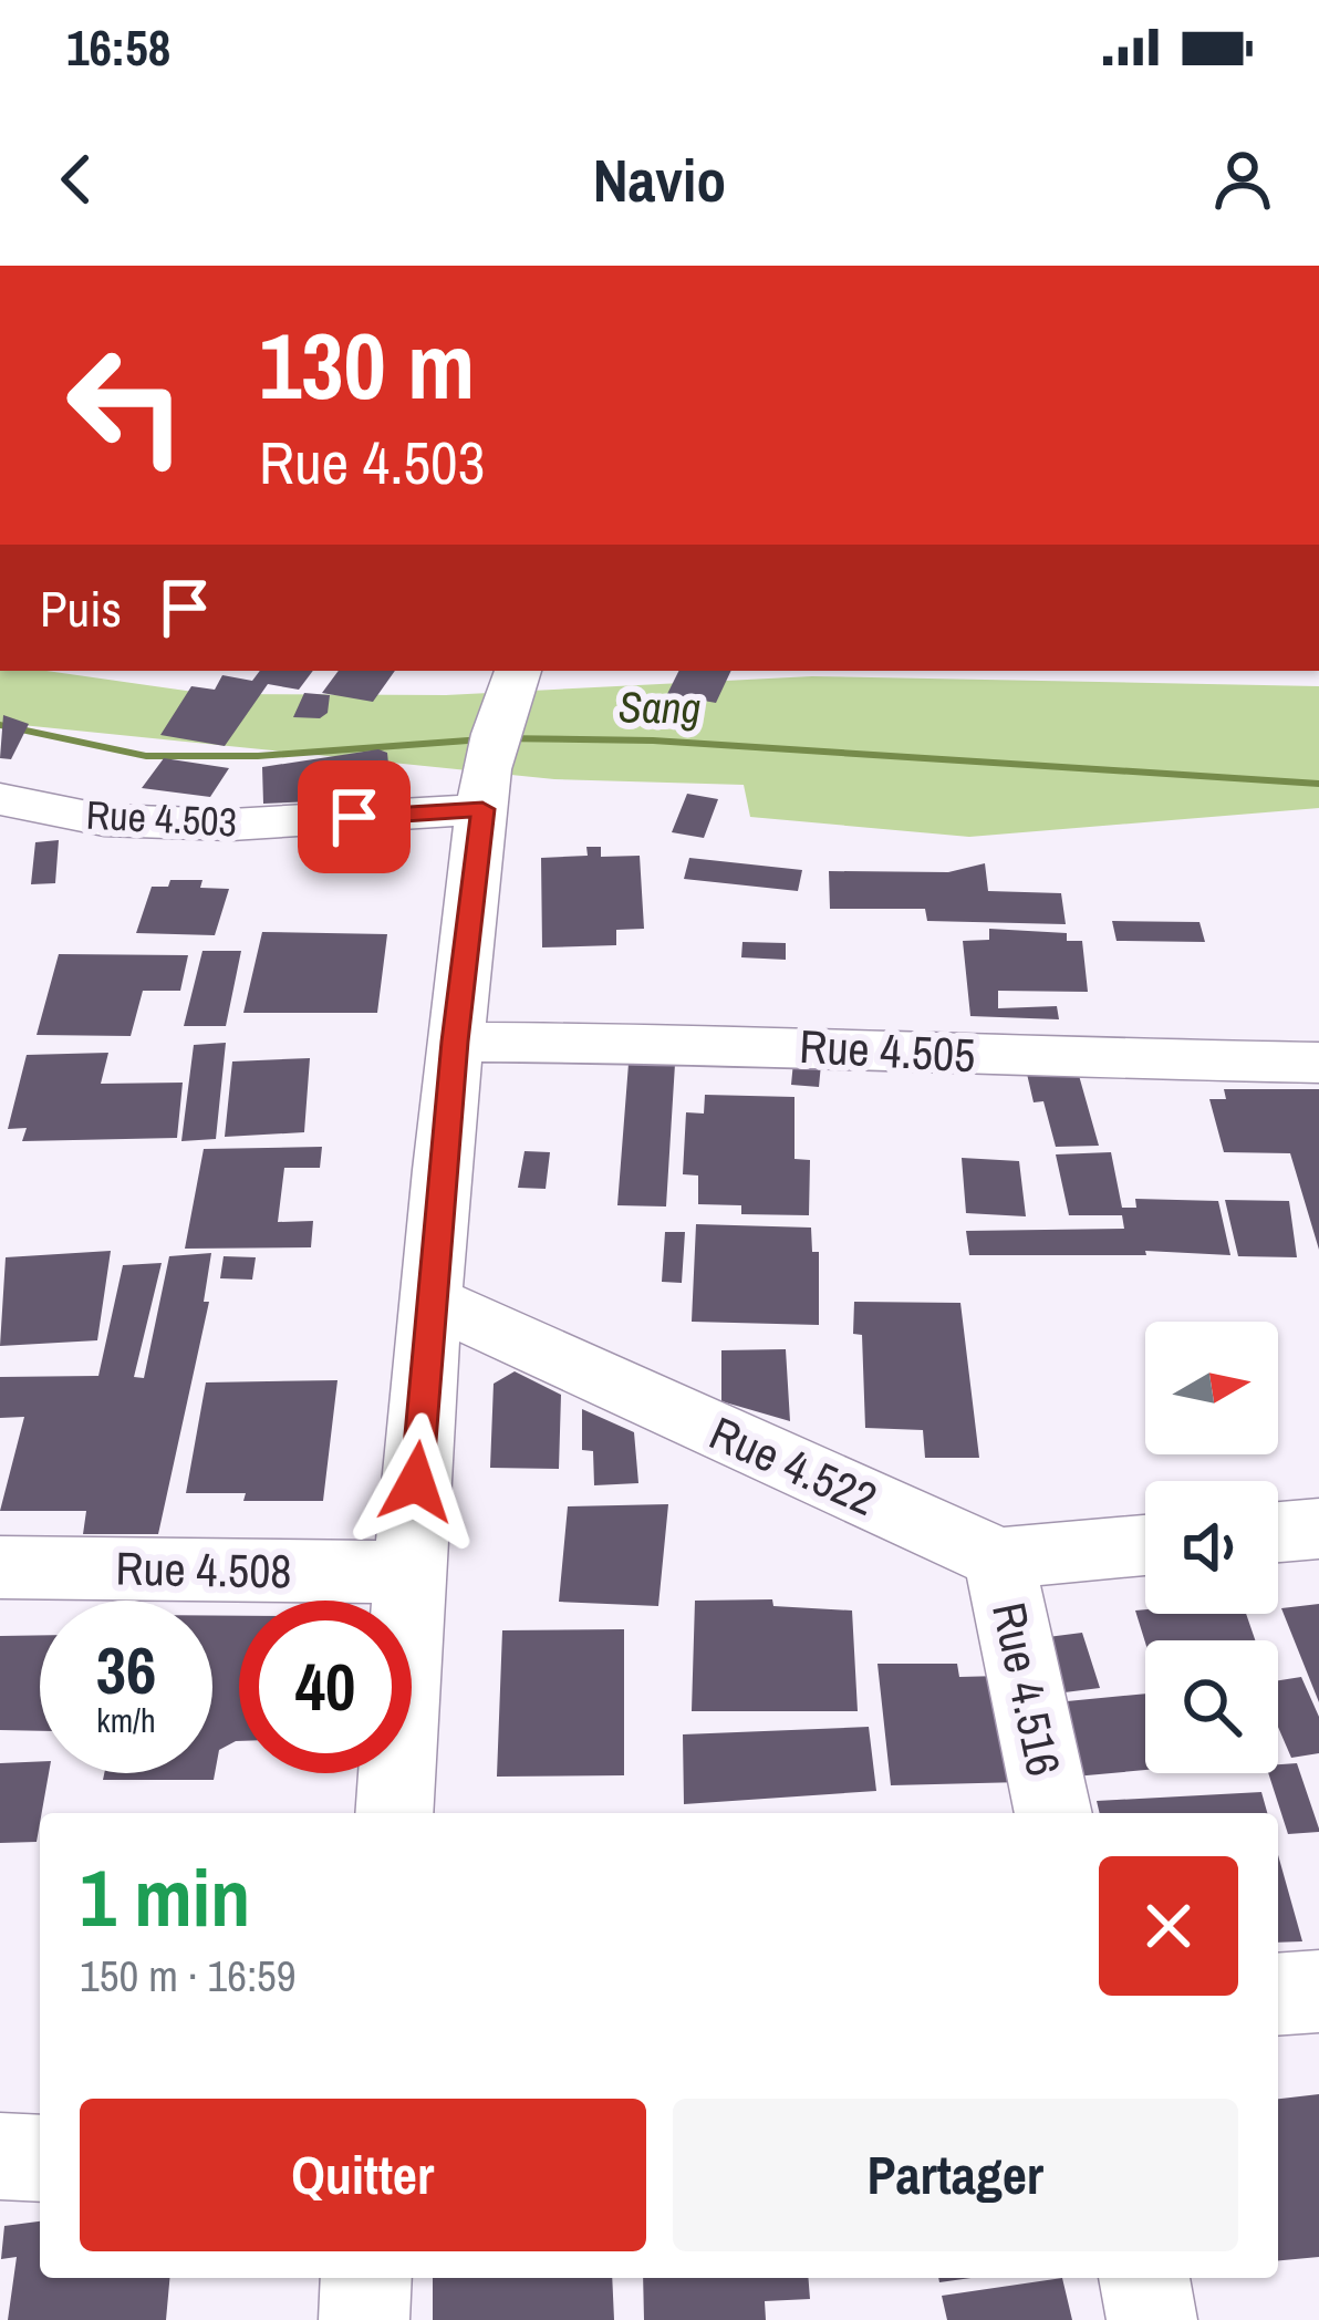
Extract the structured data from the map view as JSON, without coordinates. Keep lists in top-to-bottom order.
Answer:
{
  "streets": {
    "street": [
      "Rue 4.503",
      "Rue 4.505",
      "Rue 4.522",
      "Rue 4.508",
      "Rue 4.516"
    ]
  },
  "crossings": [
    ["Rue 4.522", "Rue 4.516"]
  ],
  "water": ["Sang"],
  "north": "right",
  "page": {
    "status": "16:58",
    "header": "Navio",
    "turn": ["130 m", "Rue 4.503"],
    "then": "Puis",
    "speed": "36 km/h",
    "limit": "40",
    "heading": ["1 min", "150 m · 16:59"],
    "buttons": ["Quitter", "Partager"]
  }
}
